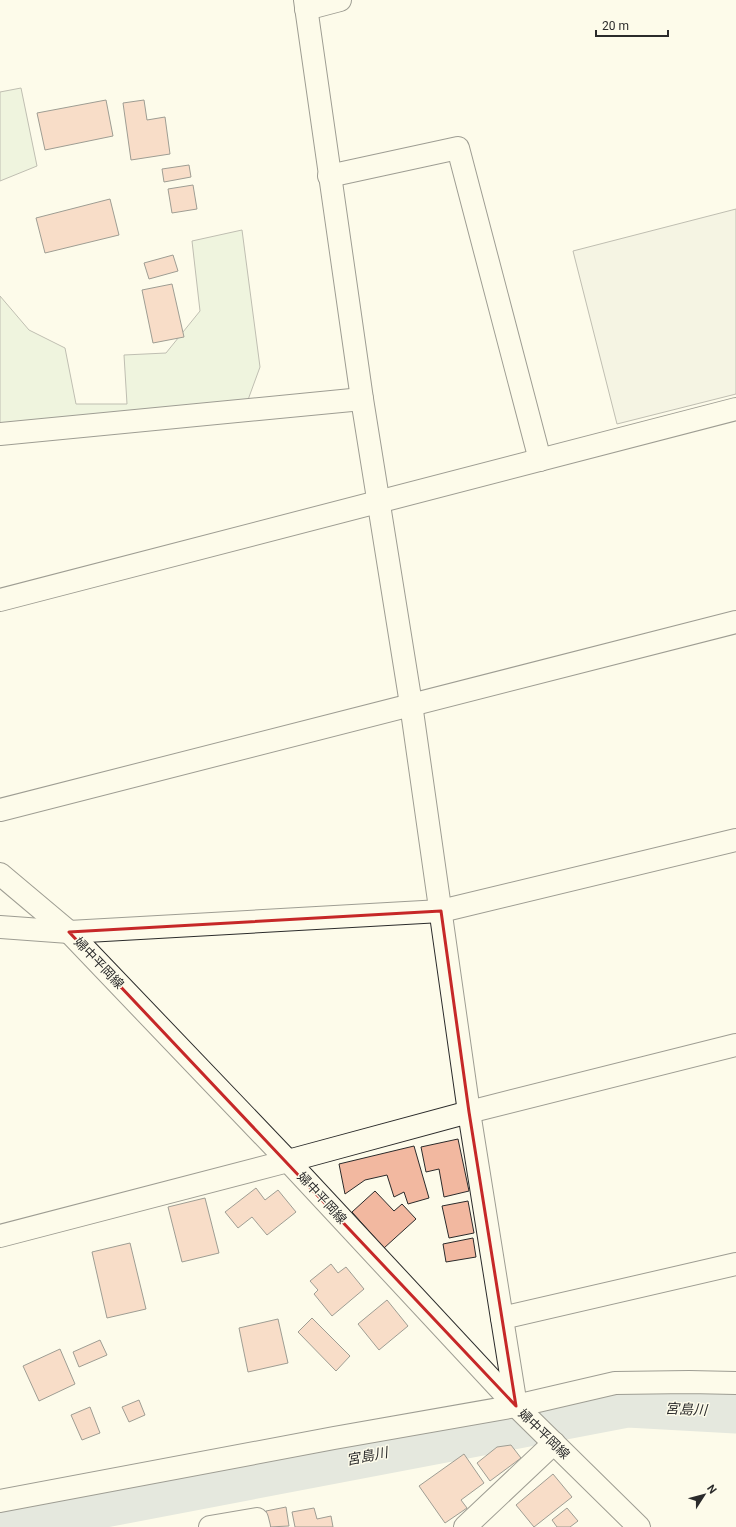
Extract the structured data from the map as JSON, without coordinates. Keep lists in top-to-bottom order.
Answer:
{
  "streets": {
    "street": ["婦中平岡線"]
  },
  "water": ["宮島川"],
  "scale_bar": "20 m",
  "north": "top right"
}
